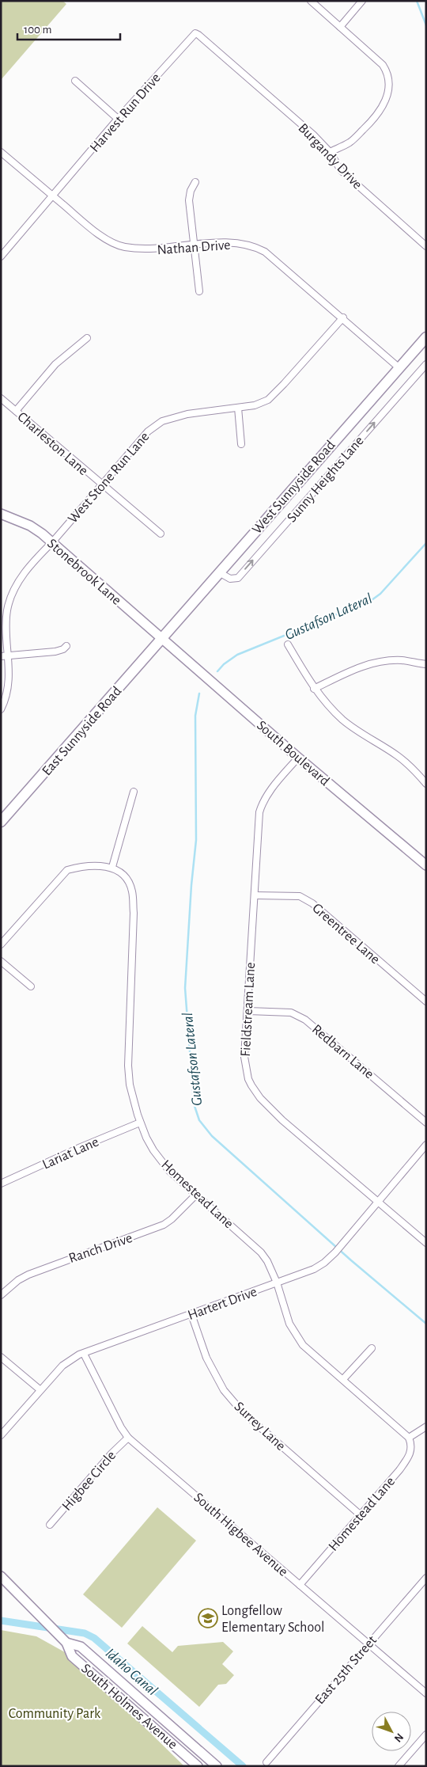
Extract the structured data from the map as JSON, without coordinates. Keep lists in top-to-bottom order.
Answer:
{
  "streets": {
    "main road": ["West Sunnyside Road", "East Sunnyside Road"],
    "street": [
      "Harvest Run Drive",
      "Burgandy Drive",
      "Nathan Drive",
      "Charleston Lane",
      "West Stone Run Lane",
      "Sunny Heights Lane",
      "Stonebrook Lane",
      "South Boulevard",
      "Greentree Lane",
      "Fieldstream Lane",
      "Redbarn Lane",
      "Lariat Lane",
      "Homestead Lane",
      "Ranch Drive",
      "Hartert Drive",
      "Surrey Lane",
      "Higbee Circle",
      "South Higbee Avenue",
      "East 25th Street",
      "South Holmes Avenue"
    ]
  },
  "crossings": [
    ["Harvest Run Drive", "Burgandy Drive"],
    ["Harvest Run Drive", "Nathan Drive"],
    ["Nathan Drive", "West Stone Run Lane"],
    ["Nathan Drive", "West Sunnyside Road"],
    ["Charleston Lane", "West Stone Run Lane"],
    ["West Stone Run Lane", "Stonebrook Lane"],
    ["Sunny Heights Lane", "West Sunnyside Road"],
    ["West Sunnyside Road", "Stonebrook Lane"],
    ["West Sunnyside Road", "East Sunnyside Road"],
    ["West Sunnyside Road", "South Boulevard"],
    ["Stonebrook Lane", "East Sunnyside Road"],
    ["Stonebrook Lane", "South Boulevard"],
    ["East Sunnyside Road", "South Boulevard"],
    ["South Boulevard", "Fieldstream Lane"],
    ["Greentree Lane", "Fieldstream Lane"],
    ["Fieldstream Lane", "Redbarn Lane"],
    ["Fieldstream Lane", "Hartert Drive"],
    ["Lariat Lane", "Homestead Lane"],
    ["Homestead Lane", "Ranch Drive"],
    ["Homestead Lane", "Hartert Drive"],
    ["Homestead Lane", "Surrey Lane"],
    ["Homestead Lane", "South Higbee Avenue"],
    ["Hartert Drive", "Surrey Lane"],
    ["Hartert Drive", "South Higbee Avenue"],
    ["Higbee Circle", "South Higbee Avenue"],
    ["South Higbee Avenue", "East 25th Street"]
  ],
  "one_way": ["Sunny Heights Lane"],
  "water": ["Gustafson Lateral", "Idaho Canal"],
  "parks": ["Community Park"],
  "places": {
    "school or university": ["Longfellow Elementary School"]
  },
  "scale_bar": "100 m",
  "north": "bottom right"
}
